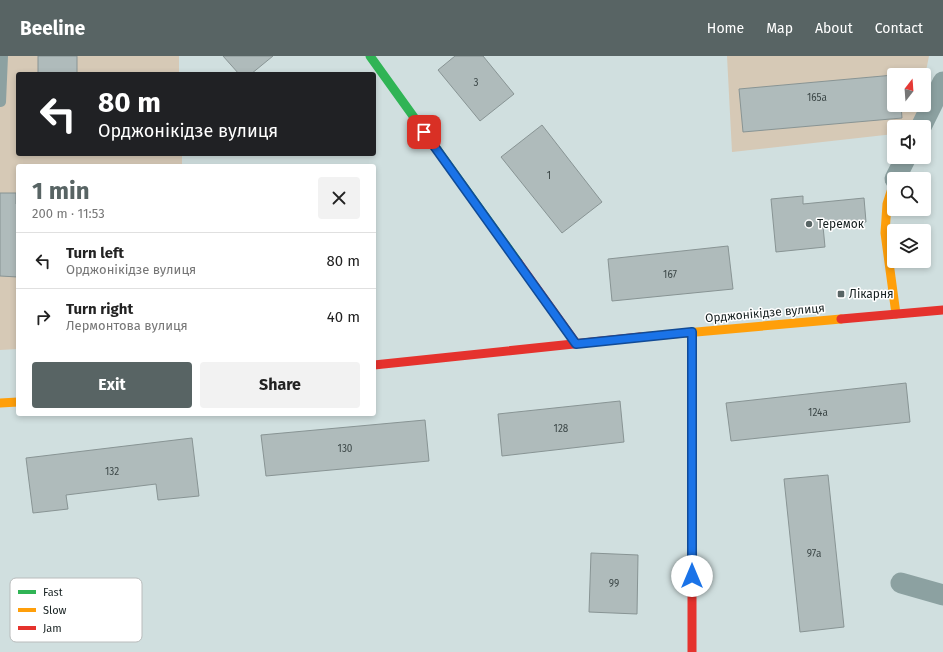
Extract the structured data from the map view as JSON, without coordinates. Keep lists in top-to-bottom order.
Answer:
{
  "streets": {
    "street": ["Орджонікідзе вулиця"]
  },
  "places": {
    "other": ["Теремок"],
    "transit": ["Лікарня"]
  },
  "house_numbers": [
    "3",
    "165а",
    "1",
    "167",
    "124а",
    "128",
    "130",
    "132",
    "97а",
    "99"
  ],
  "legend": ["Fast", "Slow", "Jam"],
  "north": "top",
  "page": {
    "header": "Beeline",
    "nav": [
      "Home",
      "Map",
      "About",
      "Contact"
    ],
    "turn": ["80 m", "Орджонікідзе вулиця"],
    "heading": ["1 min", "200 m · 11:53"],
    "list": [
      {
        "name": "Turn left",
        "note": "Орджонікідзе вулиця",
        "value": "80 m"
      },
      {
        "name": "Turn right",
        "note": "Лермонтова вулиця",
        "value": "40 m"
      }
    ],
    "buttons": ["Exit", "Share"]
  }
}
